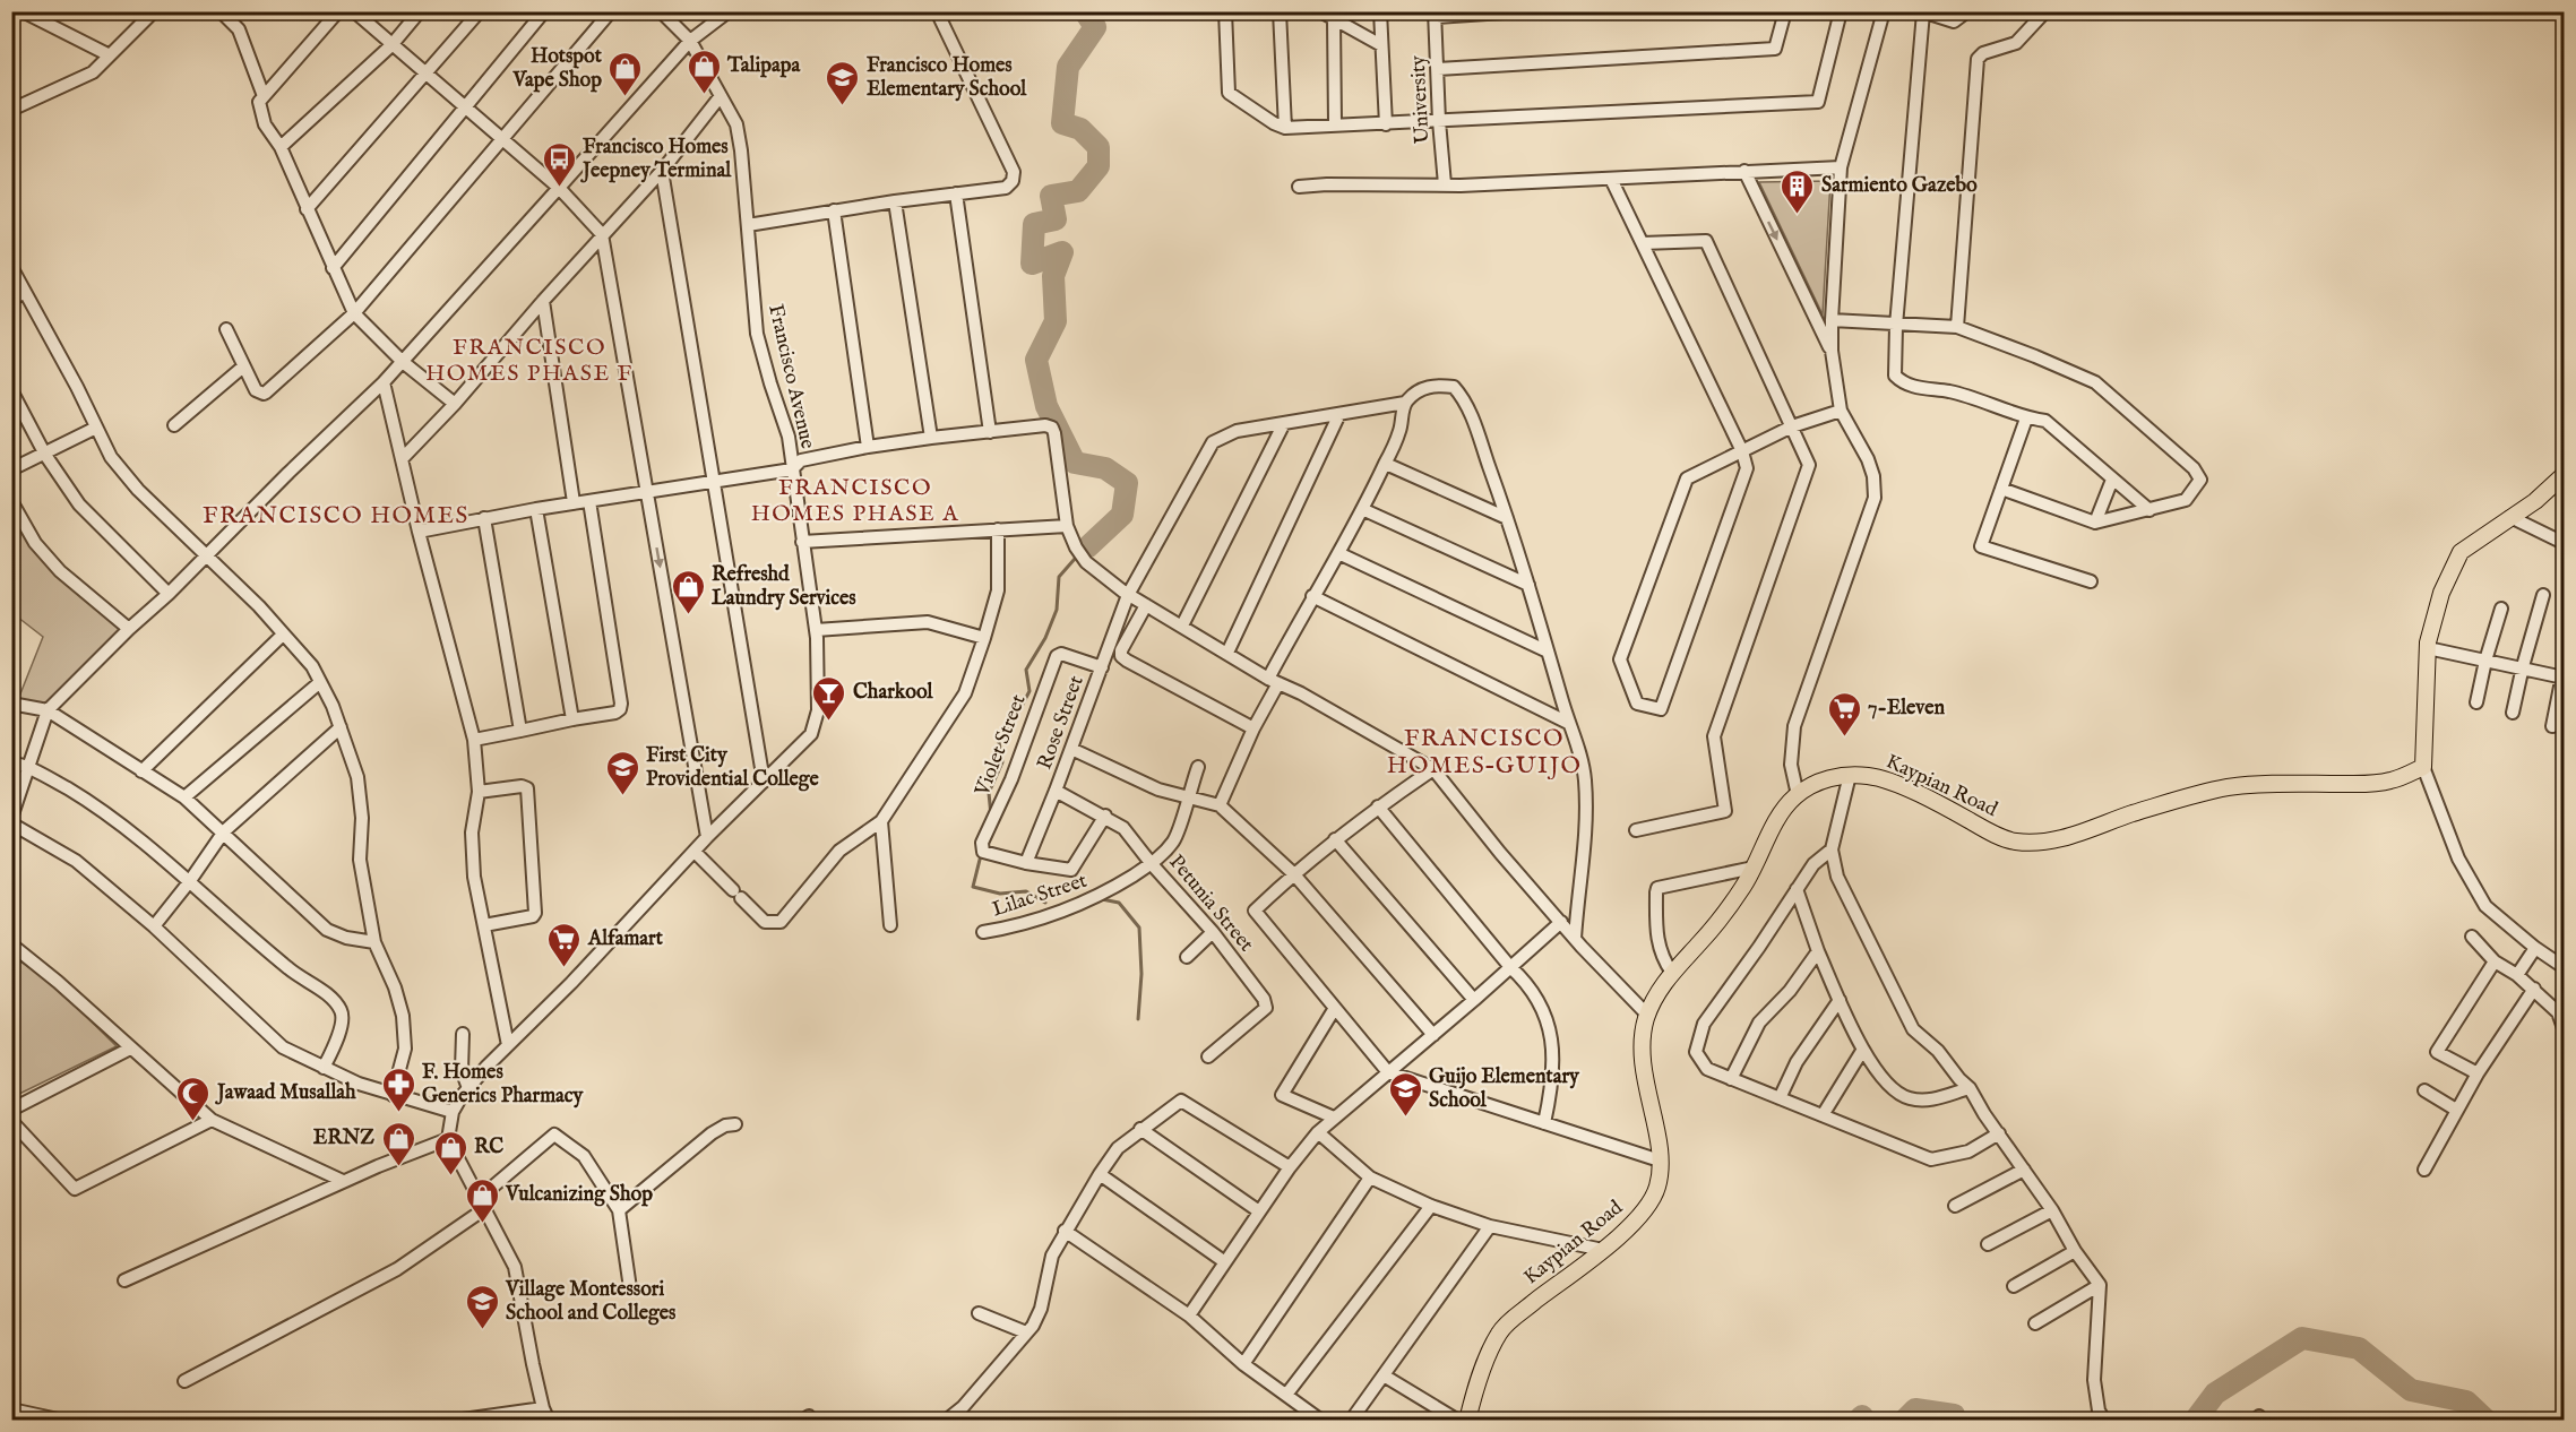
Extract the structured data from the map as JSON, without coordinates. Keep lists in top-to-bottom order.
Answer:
{
  "streets": {
    "main road": ["Kaypian Road"],
    "street": [
      "University",
      "Francisco Avenue",
      "Rose Street",
      "Violet Street",
      "Lilac Street",
      "Petunia Street"
    ]
  },
  "crossings": [
    ["Rose Street", "Violet Street"],
    ["Rose Street", "Petunia Street"],
    ["Lilac Street", "Petunia Street"]
  ],
  "districts": [
    "FRANCISCO HOMES PHASE F",
    "FRANCISCO HOMES PHASE A",
    "FRANCISCO HOMES",
    "FRANCISCO HOMES–GUIJO"
  ],
  "places": {
    "shop": [
      "Talipapa",
      "Hotspot Vape Shop",
      "Refreshd Laundry Services",
      "ERNZ",
      "RC",
      "Vulcanizing Shop"
    ],
    "school or university": [
      "Francisco Homes Elementary School",
      "First City Providential College",
      "Guijo Elementary School",
      "Village Montessori School and Colleges"
    ],
    "bus stop": ["Francisco Homes Jeepney Terminal"],
    "building": ["Sarmiento Gazebo"],
    "bar": ["Charkool"],
    "supermarket": ["7-Eleven", "Alfamart"],
    "pharmacy": ["F. Homes Generics Pharmacy"],
    "mosque": ["Jawaad Musallah"]
  }
}
